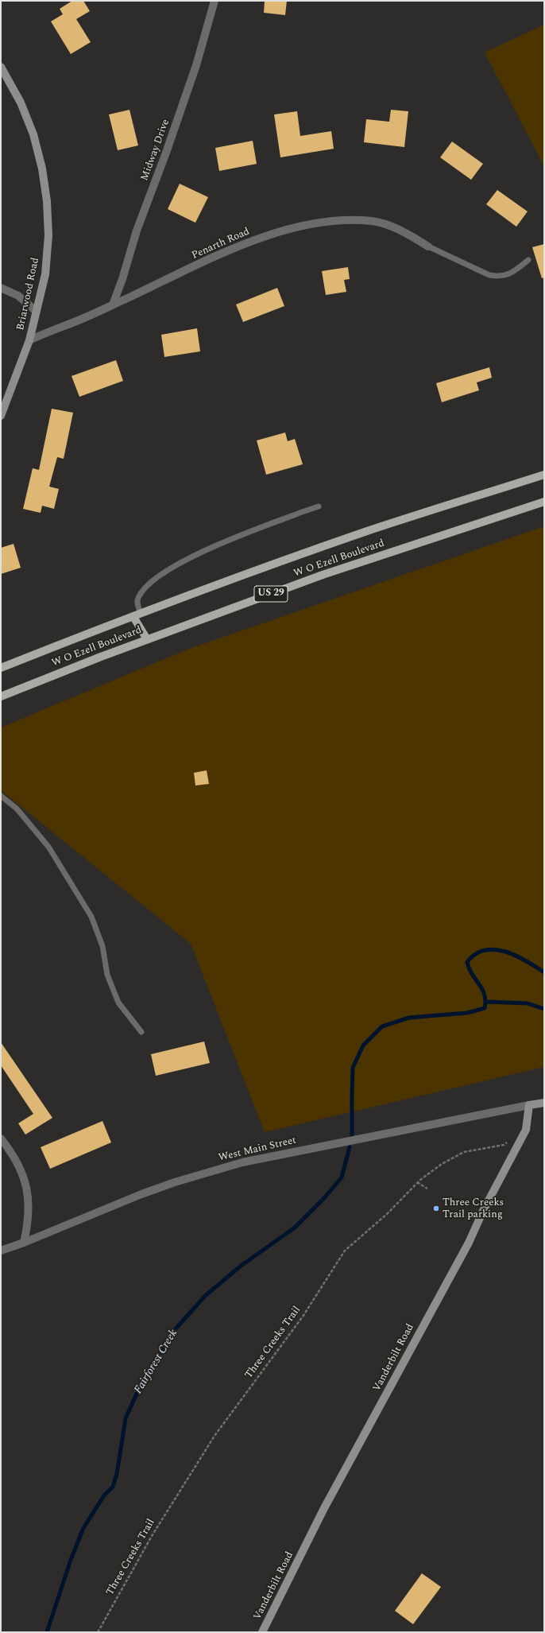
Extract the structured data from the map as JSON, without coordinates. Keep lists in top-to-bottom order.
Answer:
{
  "streets": {
    "main road": ["W O Ezell Boulevard", "US 29"],
    "street": [
      "Midway Drive",
      "Penarth Road",
      "Briarwood Road",
      "West Main Street",
      "Vanderbilt Road"
    ],
    "path": ["Three Creeks Trail"]
  },
  "crossings": [
    ["Midway Drive", "Penarth Road"],
    ["Penarth Road", "Briarwood Road"],
    ["West Main Street", "Vanderbilt Road"]
  ],
  "water": ["Fairforest Creek"],
  "places": ["Three Creeks Trail parking"]
}
